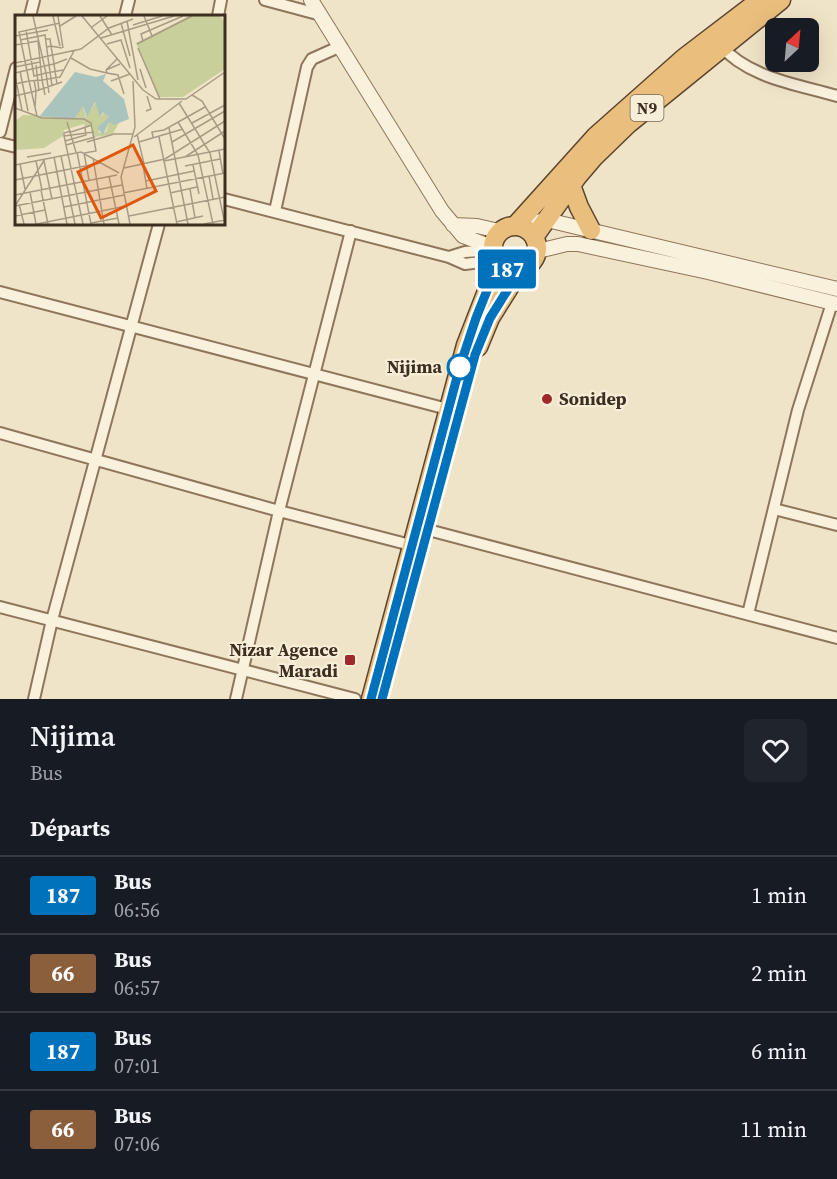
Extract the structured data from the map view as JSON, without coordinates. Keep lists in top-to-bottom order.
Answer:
{
  "streets": {
    "highway": ["N9"]
  },
  "places": {
    "other": ["Nijima", "Sonidep"],
    "transit": ["Nizar Agence Maradi"]
  },
  "lines": ["bus line 187"],
  "north": "top right",
  "page": {
    "on_map": "187",
    "heading": [
      ["Nijima", "Bus"],
      "Départs"
    ],
    "list": [
      {
        "mark": "187",
        "name": "Bus",
        "note": "06:56",
        "value": "1 min"
      },
      {
        "mark": "66",
        "name": "Bus",
        "note": "06:57",
        "value": "2 min"
      },
      {
        "mark": "187",
        "name": "Bus",
        "note": "07:01",
        "value": "6 min"
      },
      {
        "mark": "66",
        "name": "Bus",
        "note": "07:06",
        "value": "11 min"
      }
    ]
  }
}
